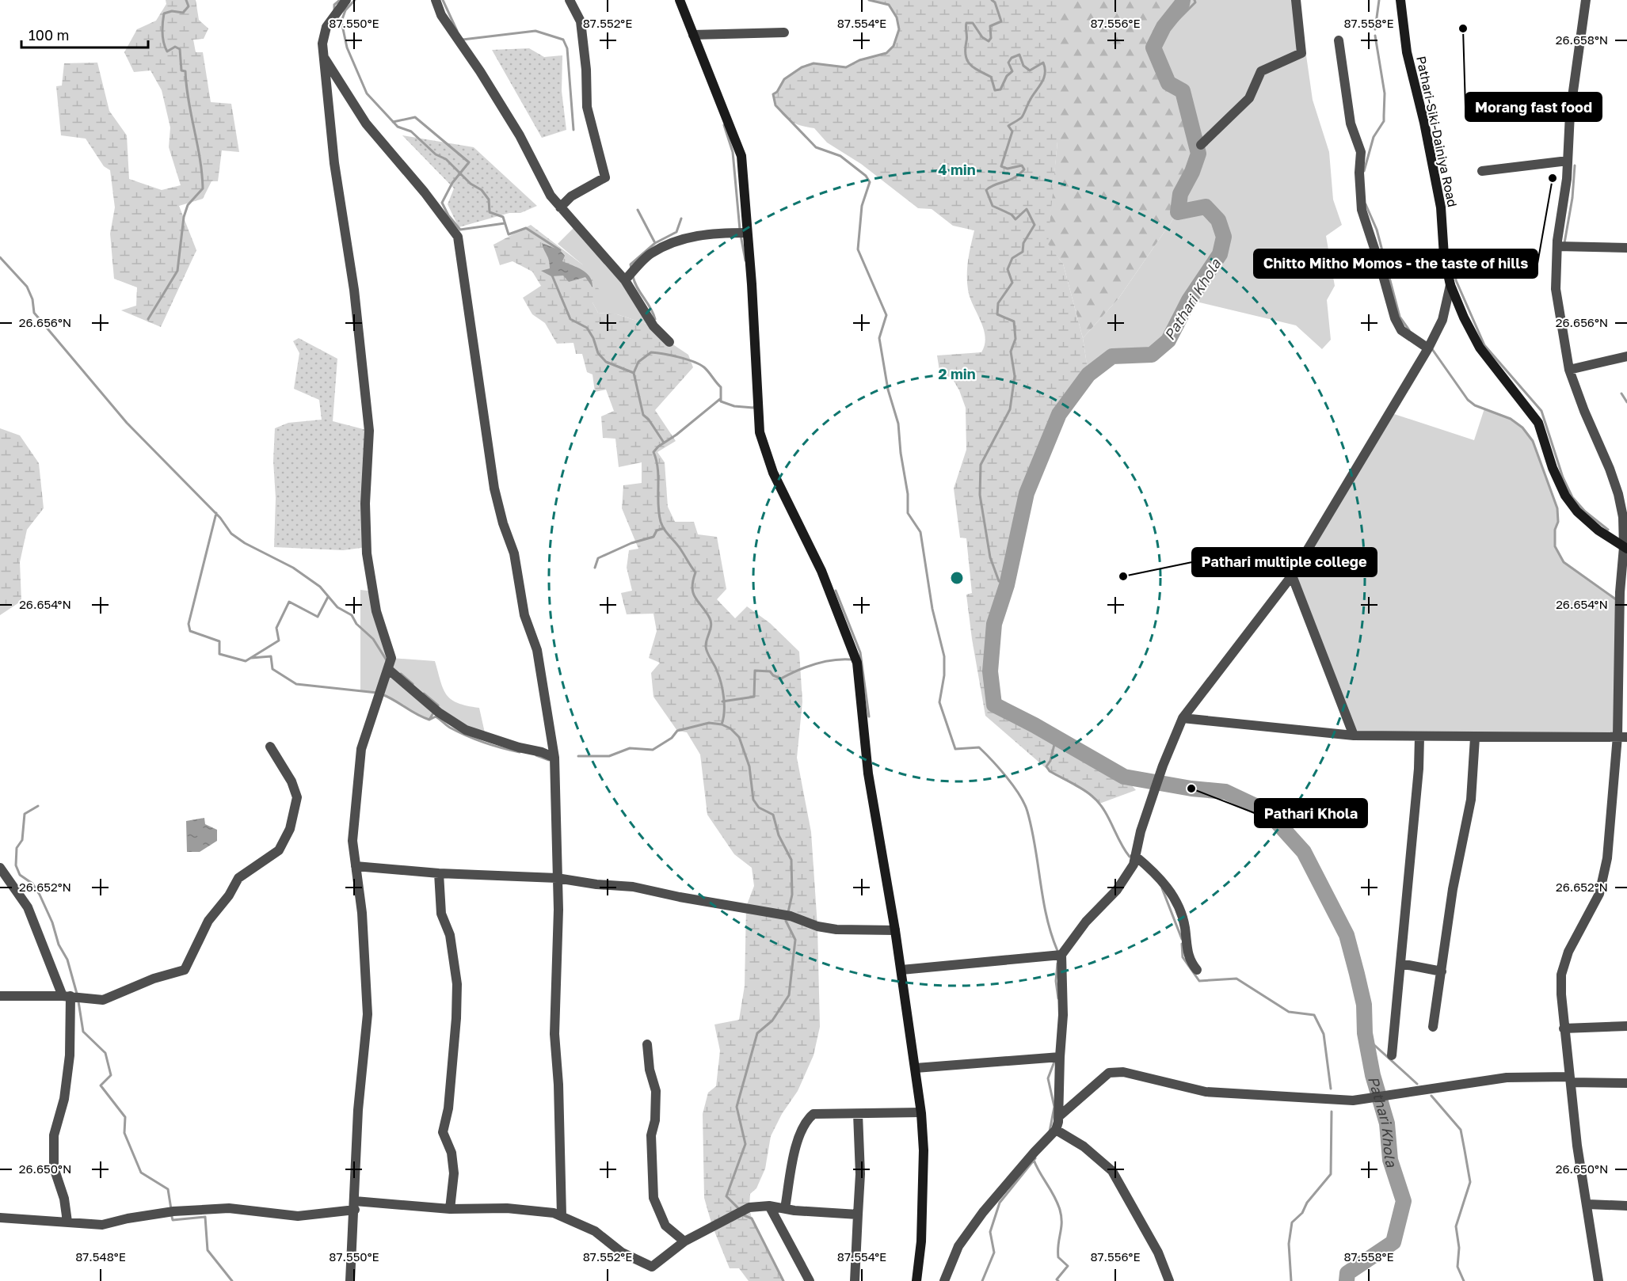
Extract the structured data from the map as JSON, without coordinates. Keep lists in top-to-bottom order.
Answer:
{
  "streets": {
    "street": ["Pathari-Siki-Dainiya Road"]
  },
  "water": ["Pathari Khola"],
  "places": [
    "Morang fast food",
    "Chitto Mitho Momos - the taste of hills",
    "Pathari multiple college",
    "Pathari Khola"
  ],
  "scale_bar": "100 m",
  "coordinates": [
    "87.550°E",
    "87.552°E",
    "87.554°E",
    "87.556°E",
    "87.558°E",
    "26.658°N",
    "26.656°N",
    "26.654°N",
    "26.652°N",
    "26.650°N",
    "87.548°E"
  ],
  "rings": ["4 min", "2 min"]
}
